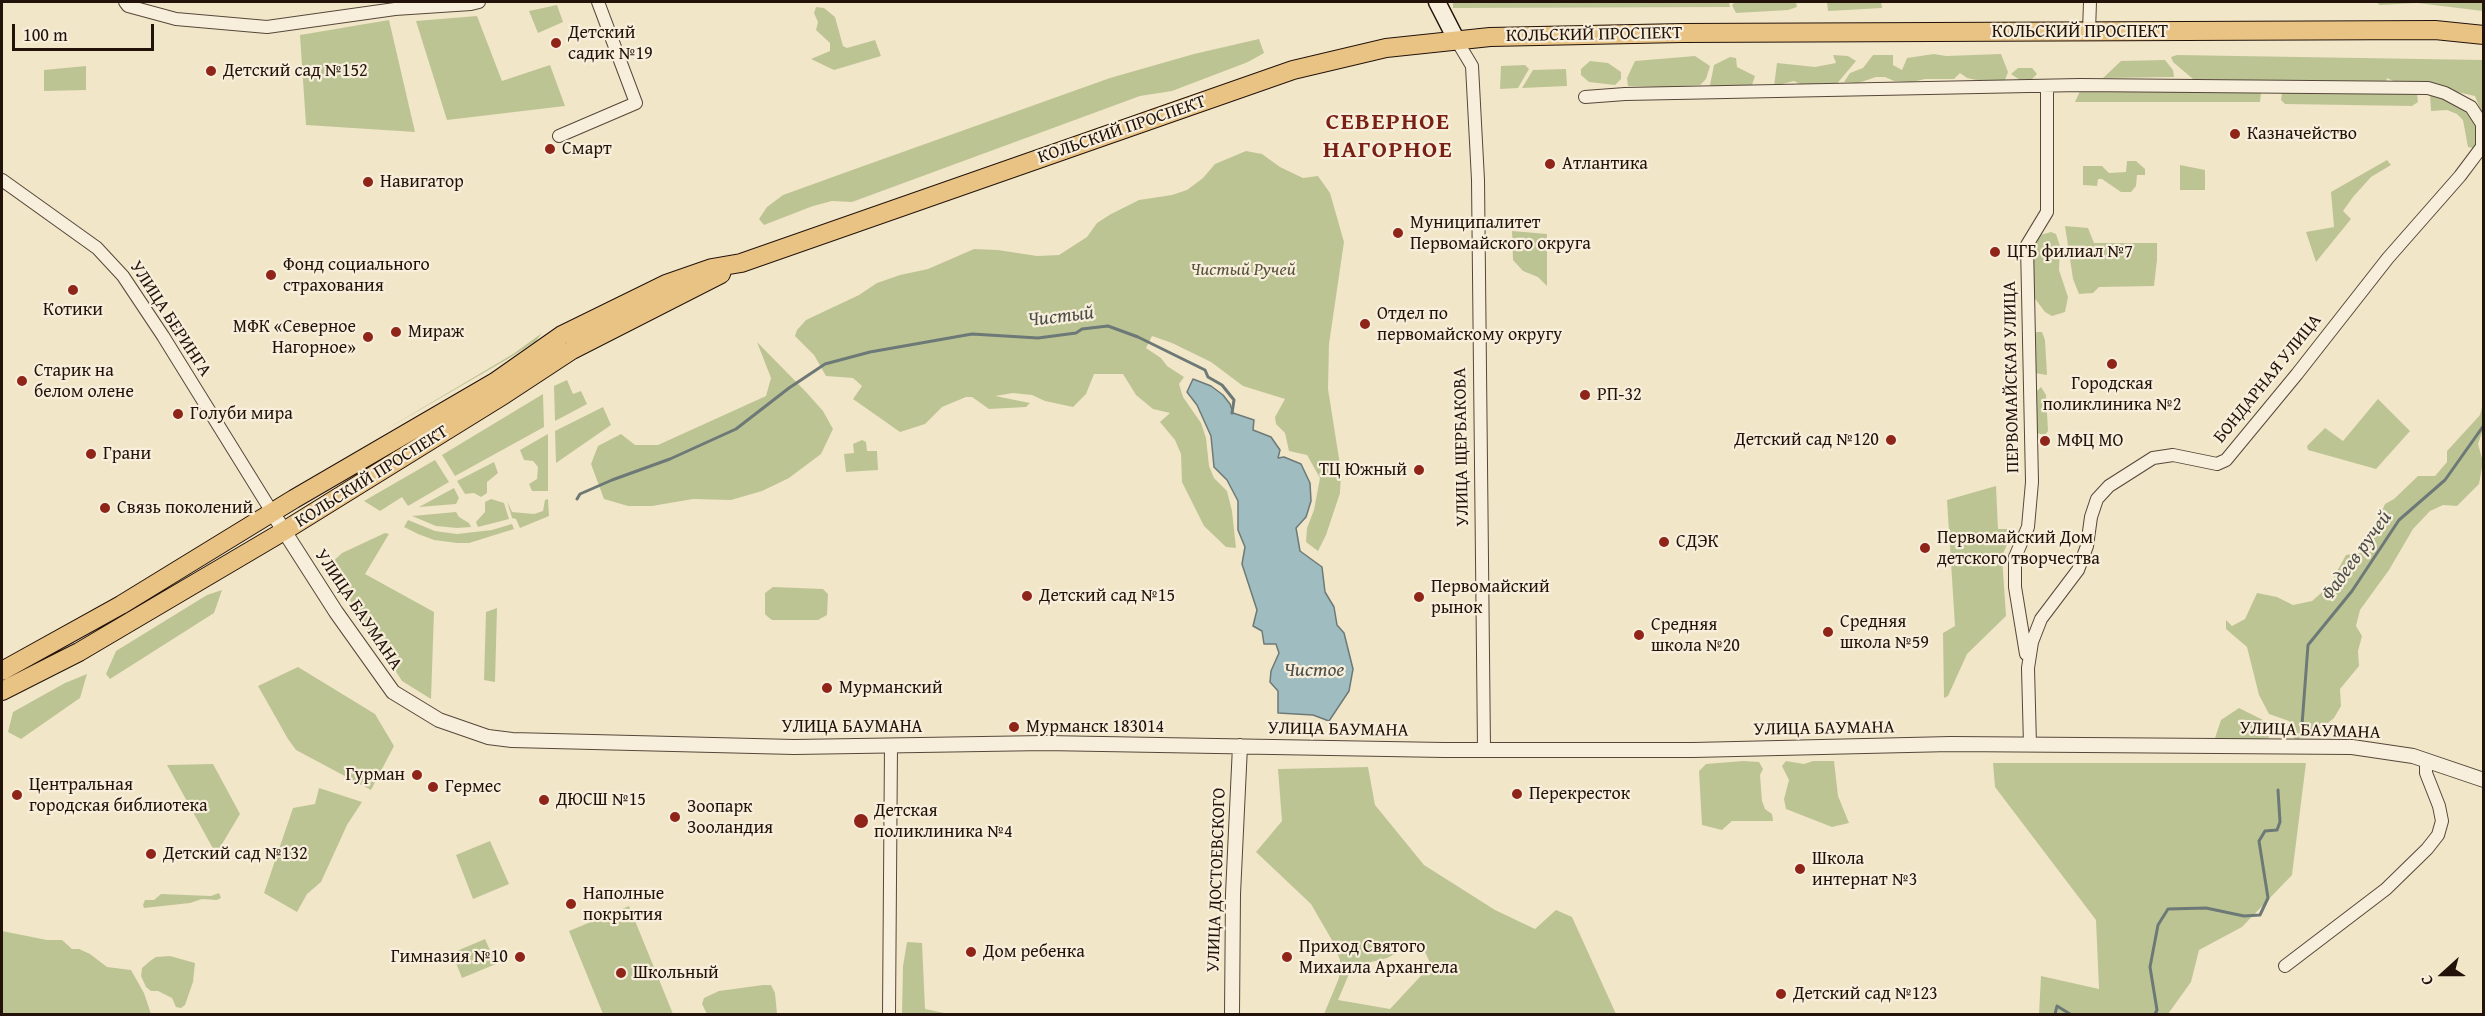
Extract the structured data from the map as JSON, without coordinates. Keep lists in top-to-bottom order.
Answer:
{
  "streets": {
    "main road": ["КОЛЬСКИЙ ПРОСПЕКТ"],
    "street": [
      "УЛИЦА БЕРИНГА",
      "ПЕРВОМАЙСКАЯ УЛИЦА",
      "БОНДАРНАЯ УЛИЦА",
      "УЛИЦА ЩЕРБАКОВА",
      "УЛИЦА БАУМАНА",
      "УЛИЦА ДОСТОЕВСКОГО"
    ]
  },
  "crossings": [
    ["КОЛЬСКИЙ ПРОСПЕКТ", "УЛИЦА БЕРИНГА"],
    ["КОЛЬСКИЙ ПРОСПЕКТ", "УЛИЦА ЩЕРБАКОВА"],
    ["КОЛЬСКИЙ ПРОСПЕКТ", "УЛИЦА БАУМАНА"],
    ["УЛИЦА БЕРИНГА", "УЛИЦА БАУМАНА"],
    ["ПЕРВОМАЙСКАЯ УЛИЦА", "БОНДАРНАЯ УЛИЦА"],
    ["БОНДАРНАЯ УЛИЦА", "УЛИЦА БАУМАНА"],
    ["УЛИЦА ЩЕРБАКОВА", "УЛИЦА БАУМАНА"],
    ["УЛИЦА БАУМАНА", "УЛИЦА ДОСТОЕВСКОГО"]
  ],
  "districts": ["СЕВЕРНОЕ НАГОРНОЕ"],
  "water": ["Чистый", "Фадеев ручей", "Чистое"],
  "parks": ["Чистый Ручей"],
  "places": [
    "Детский садик №19",
    "Детский сад №152",
    "Казначейство",
    "Смарт",
    "Атлантика",
    "Навигатор",
    "Муниципалитет Первомайского округа",
    "ЦГБ филиал №7",
    "Фонд социального страхования",
    "Котики",
    "Отдел по первомайскому округу",
    "Мираж",
    "МФК «Северное Нагорное»",
    "Городская поликлиника №2",
    "Старик на белом олене",
    "РП-32",
    "Голуби мира",
    "Детский сад №120",
    "МФЦ МО",
    "Грани",
    "ТЦ Южный",
    "Связь поколений",
    "СДЭК",
    "Первомайский Дом детского творчества",
    "Детский сад №15",
    "Первомайский рынок",
    "Средняя школа №59",
    "Средняя школа №20",
    "Мурманский",
    "Мурманск 183014",
    "Гурман",
    "Гермес",
    "Перекресток",
    "Центральная городская библиотека",
    "ДЮСШ №15",
    "Зоопарк Зооландия",
    "Детская поликлиника №4",
    "Детский сад №132",
    "Школа интернат №3",
    "Наполные покрытия",
    "Дом ребенка",
    "Гимназия №10",
    "Приход Святого Михаила Архангела",
    "Школьный",
    "Детский сад №123"
  ],
  "scale_bar": "100 m",
  "north": "left"
}
